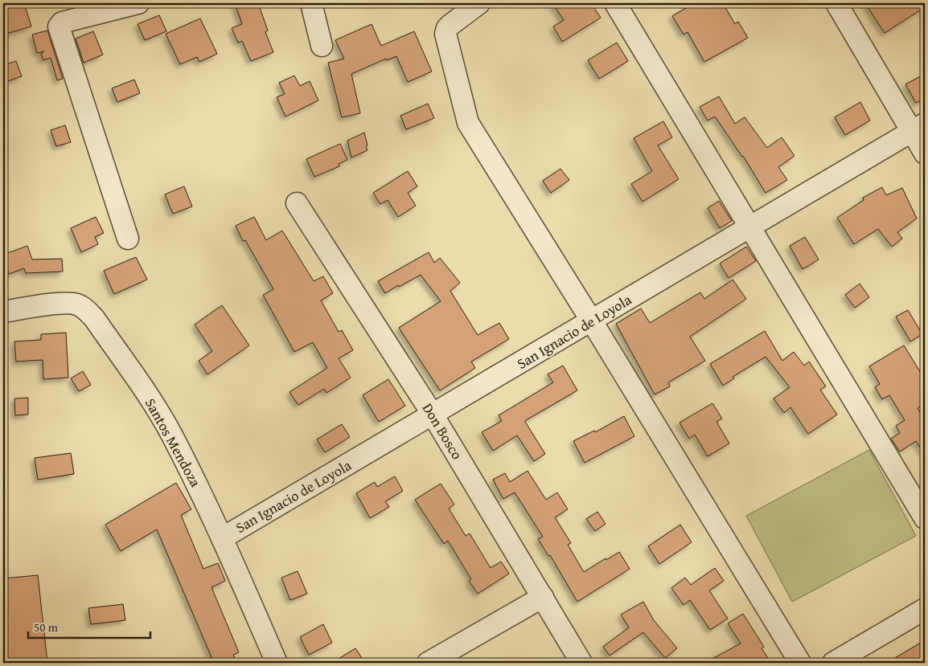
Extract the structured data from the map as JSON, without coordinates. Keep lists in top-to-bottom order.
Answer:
{
  "streets": {
    "street": ["San Ignacio de Loyola", "Don Bosco", "Santos Mendoza"]
  },
  "crossings": [
    ["San Ignacio de Loyola", "Don Bosco"],
    ["San Ignacio de Loyola", "Santos Mendoza"]
  ],
  "scale_bar": "50 m"
}
